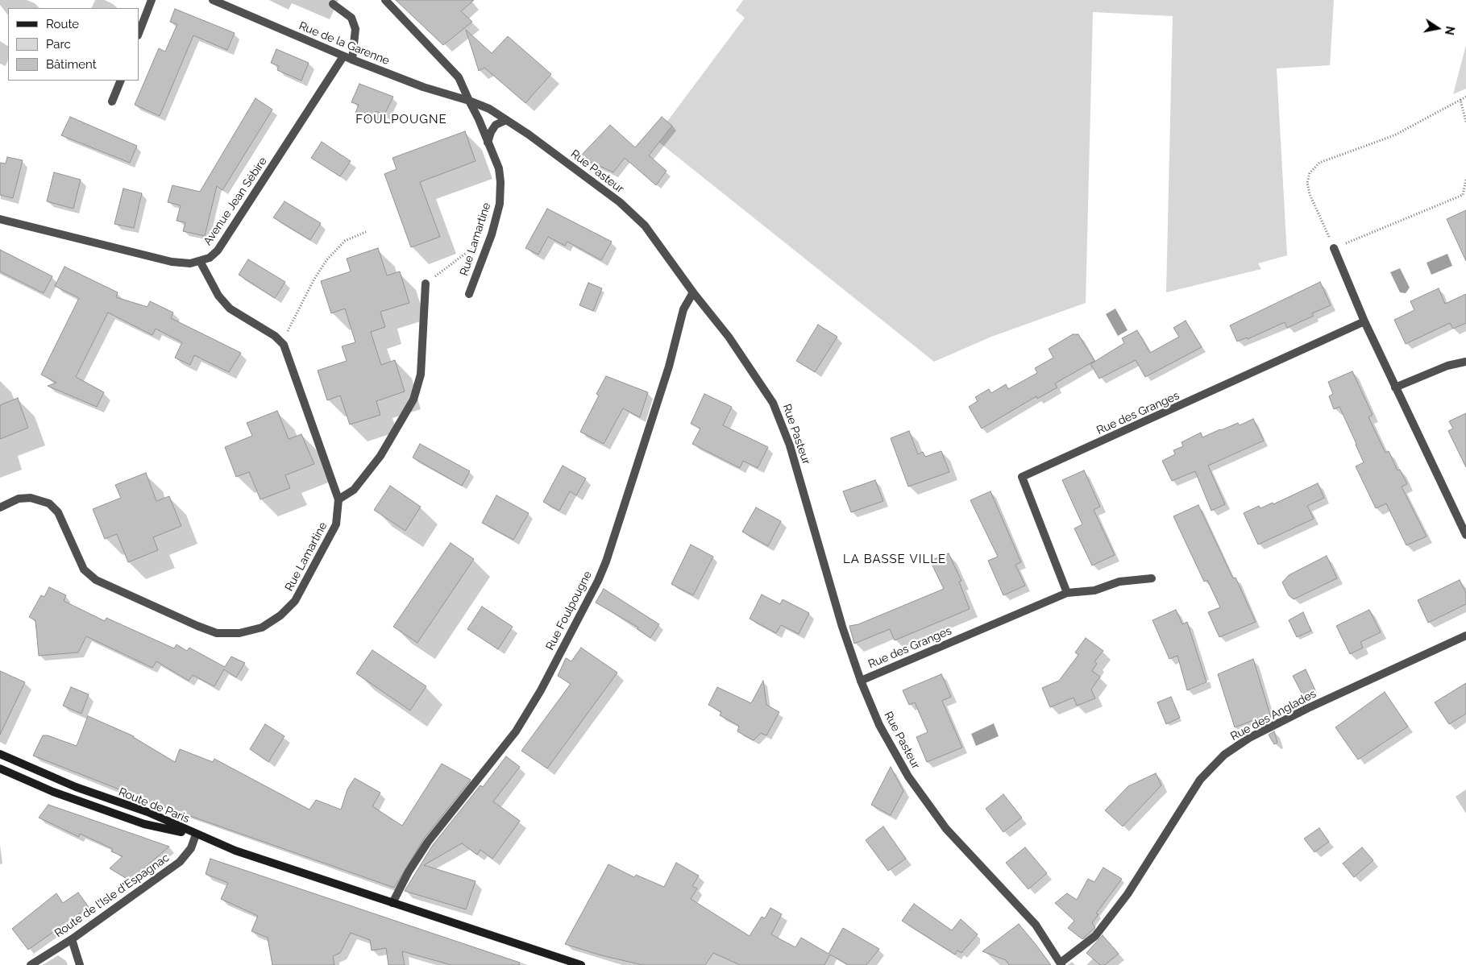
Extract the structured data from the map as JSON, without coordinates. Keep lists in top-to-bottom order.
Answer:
{
  "streets": {
    "main road": ["Route de Paris"],
    "street": [
      "Rue de la Garenne",
      "Rue Pasteur",
      "Avenue Jean Sébire",
      "Rue Lamartine",
      "Rue des Granges",
      "Rue Foulpougne",
      "Rue des Anglades",
      "Route de l'Isle d'Espagnac"
    ]
  },
  "crossings": [
    ["Rue de la Garenne", "Rue Pasteur"],
    ["Rue de la Garenne", "Avenue Jean Sébire"],
    ["Rue de la Garenne", "Rue Lamartine"],
    ["Rue Pasteur", "Rue Lamartine"],
    ["Rue Pasteur", "Rue des Granges"],
    ["Rue Pasteur", "Rue Foulpougne"],
    ["Rue Pasteur", "Rue des Anglades"],
    ["Route de Paris", "Route de l'Isle d'Espagnac"]
  ],
  "districts": ["FOULPOUGNE", "LA BASSE VILLE"],
  "legend": ["Route", "Parc", "Bâtiment"],
  "north": "right"
}
